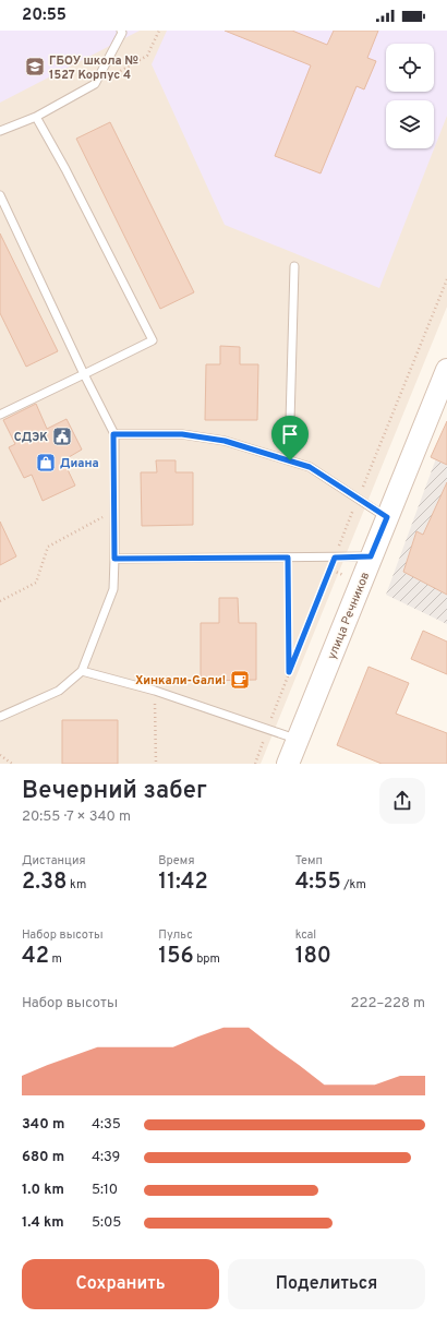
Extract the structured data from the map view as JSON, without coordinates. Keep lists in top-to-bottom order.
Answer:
{
  "streets": {
    "street": ["улица Речников"]
  },
  "places": {
    "school or university": ["ГБОУ школа № 1527 Корпус 4"],
    "public building": ["СДЭК"],
    "shop": ["Диана"],
    "cafe": ["Хинкали-Gали!"]
  },
  "page": {
    "status": "20:55",
    "heading": ["Вечерний забег", "20:55 · 7 × 340 m"],
    "stats": [
      ["Дистанция", "2.38 km"],
      ["Время", "11:42"],
      ["Темп", "4:55 /km"],
      ["Набор высоты", "42 m"],
      ["Пульс", "156 bpm"],
      ["kcal", "180"]
    ],
    "chart": ["Набор высоты", "222–228 m"],
    "list": [
      {
        "name": "340 m",
        "note": "4:35"
      },
      {
        "name": "680 m",
        "note": "4:39"
      },
      {
        "name": "1.0 km",
        "note": "5:10"
      },
      {
        "name": "1.4 km",
        "note": "5:05"
      }
    ],
    "buttons": ["Сохранить", "Поделиться"]
  }
}
